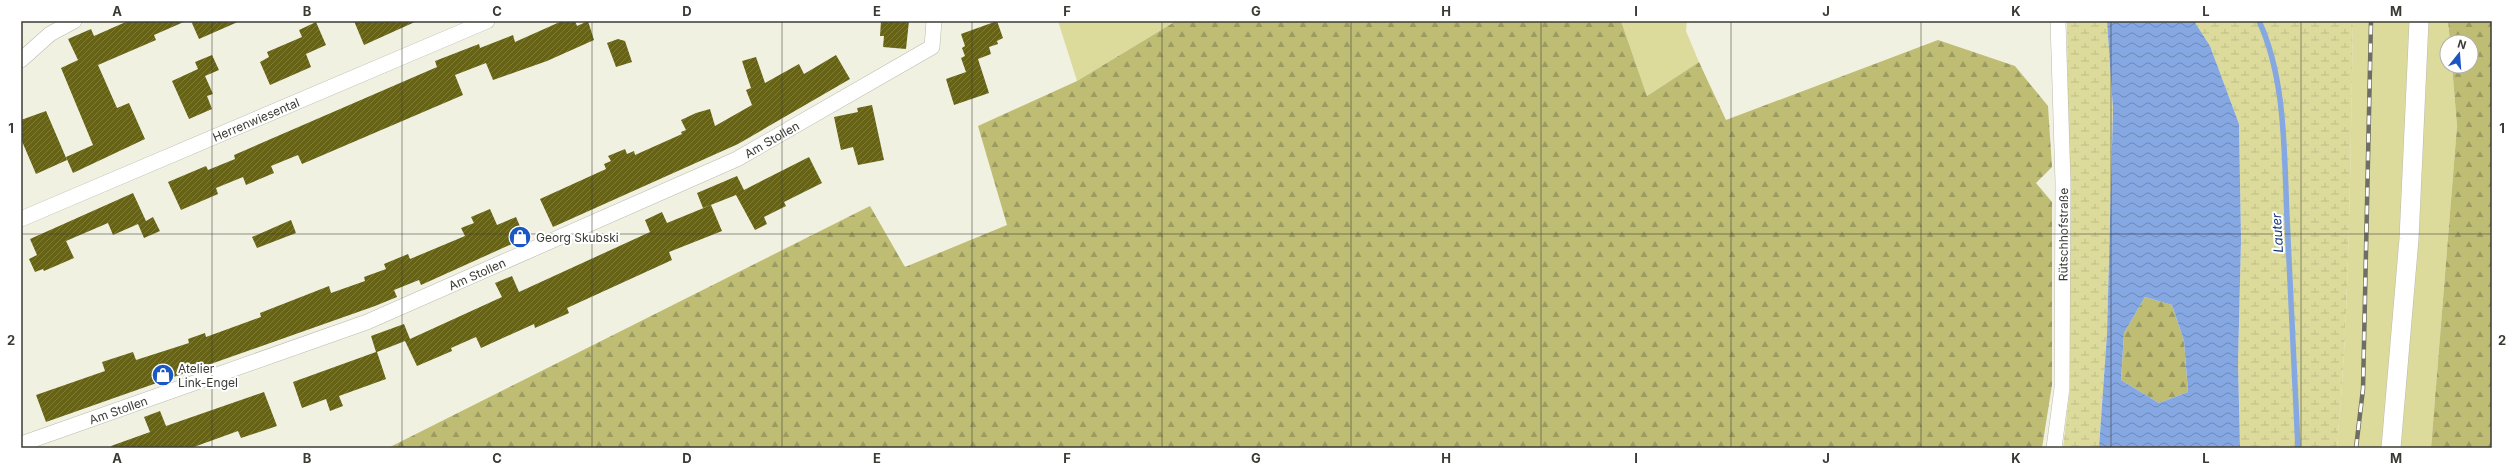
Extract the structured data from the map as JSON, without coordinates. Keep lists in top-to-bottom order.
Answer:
{
  "streets": {
    "street": ["Herrenwiesental", "Am Stollen", "Rütschhofstraße"]
  },
  "water": ["Lauter"],
  "places": {
    "shop": ["Georg Skubski", "Atelier Link-Engel"]
  },
  "north": "top",
  "grid": {
    "columns": [
      "A",
      "B",
      "C",
      "D",
      "E",
      "F",
      "G",
      "H",
      "I",
      "J",
      "K",
      "L",
      "M"
    ],
    "rows": ["1", "2"]
  }
}
